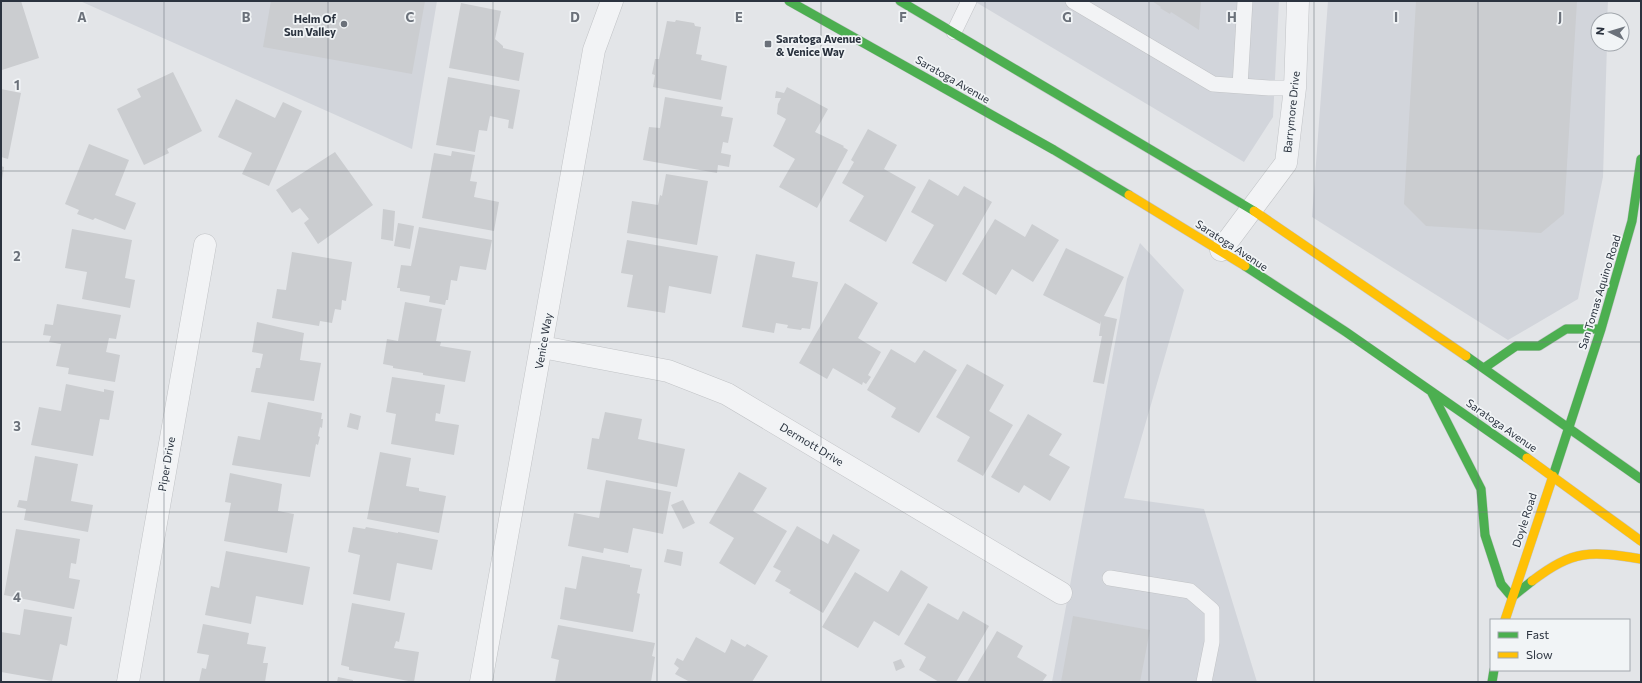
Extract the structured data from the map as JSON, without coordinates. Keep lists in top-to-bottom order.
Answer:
{
  "streets": {
    "main road": ["Saratoga Avenue", "San Tomas Aquino Road", "Doyle Road"],
    "street": [
      "Barrymore Drive",
      "Venice Way",
      "Dermott Drive",
      "Piper Drive"
    ]
  },
  "crossings": [
    ["Saratoga Avenue", "Barrymore Drive"],
    ["Saratoga Avenue", "Doyle Road"],
    ["San Tomas Aquino Road", "Doyle Road"],
    ["Venice Way", "Dermott Drive"]
  ],
  "places": {
    "other": ["Helm Of Sun Valley"],
    "transit": ["Saratoga Avenue & Venice Way"]
  },
  "legend": ["Fast", "Slow"],
  "north": "left",
  "grid": {
    "columns": [
      "A",
      "B",
      "C",
      "D",
      "E",
      "F",
      "G",
      "H",
      "I",
      "J"
    ],
    "rows": [
      "1",
      "2",
      "3",
      "4"
    ]
  }
}
